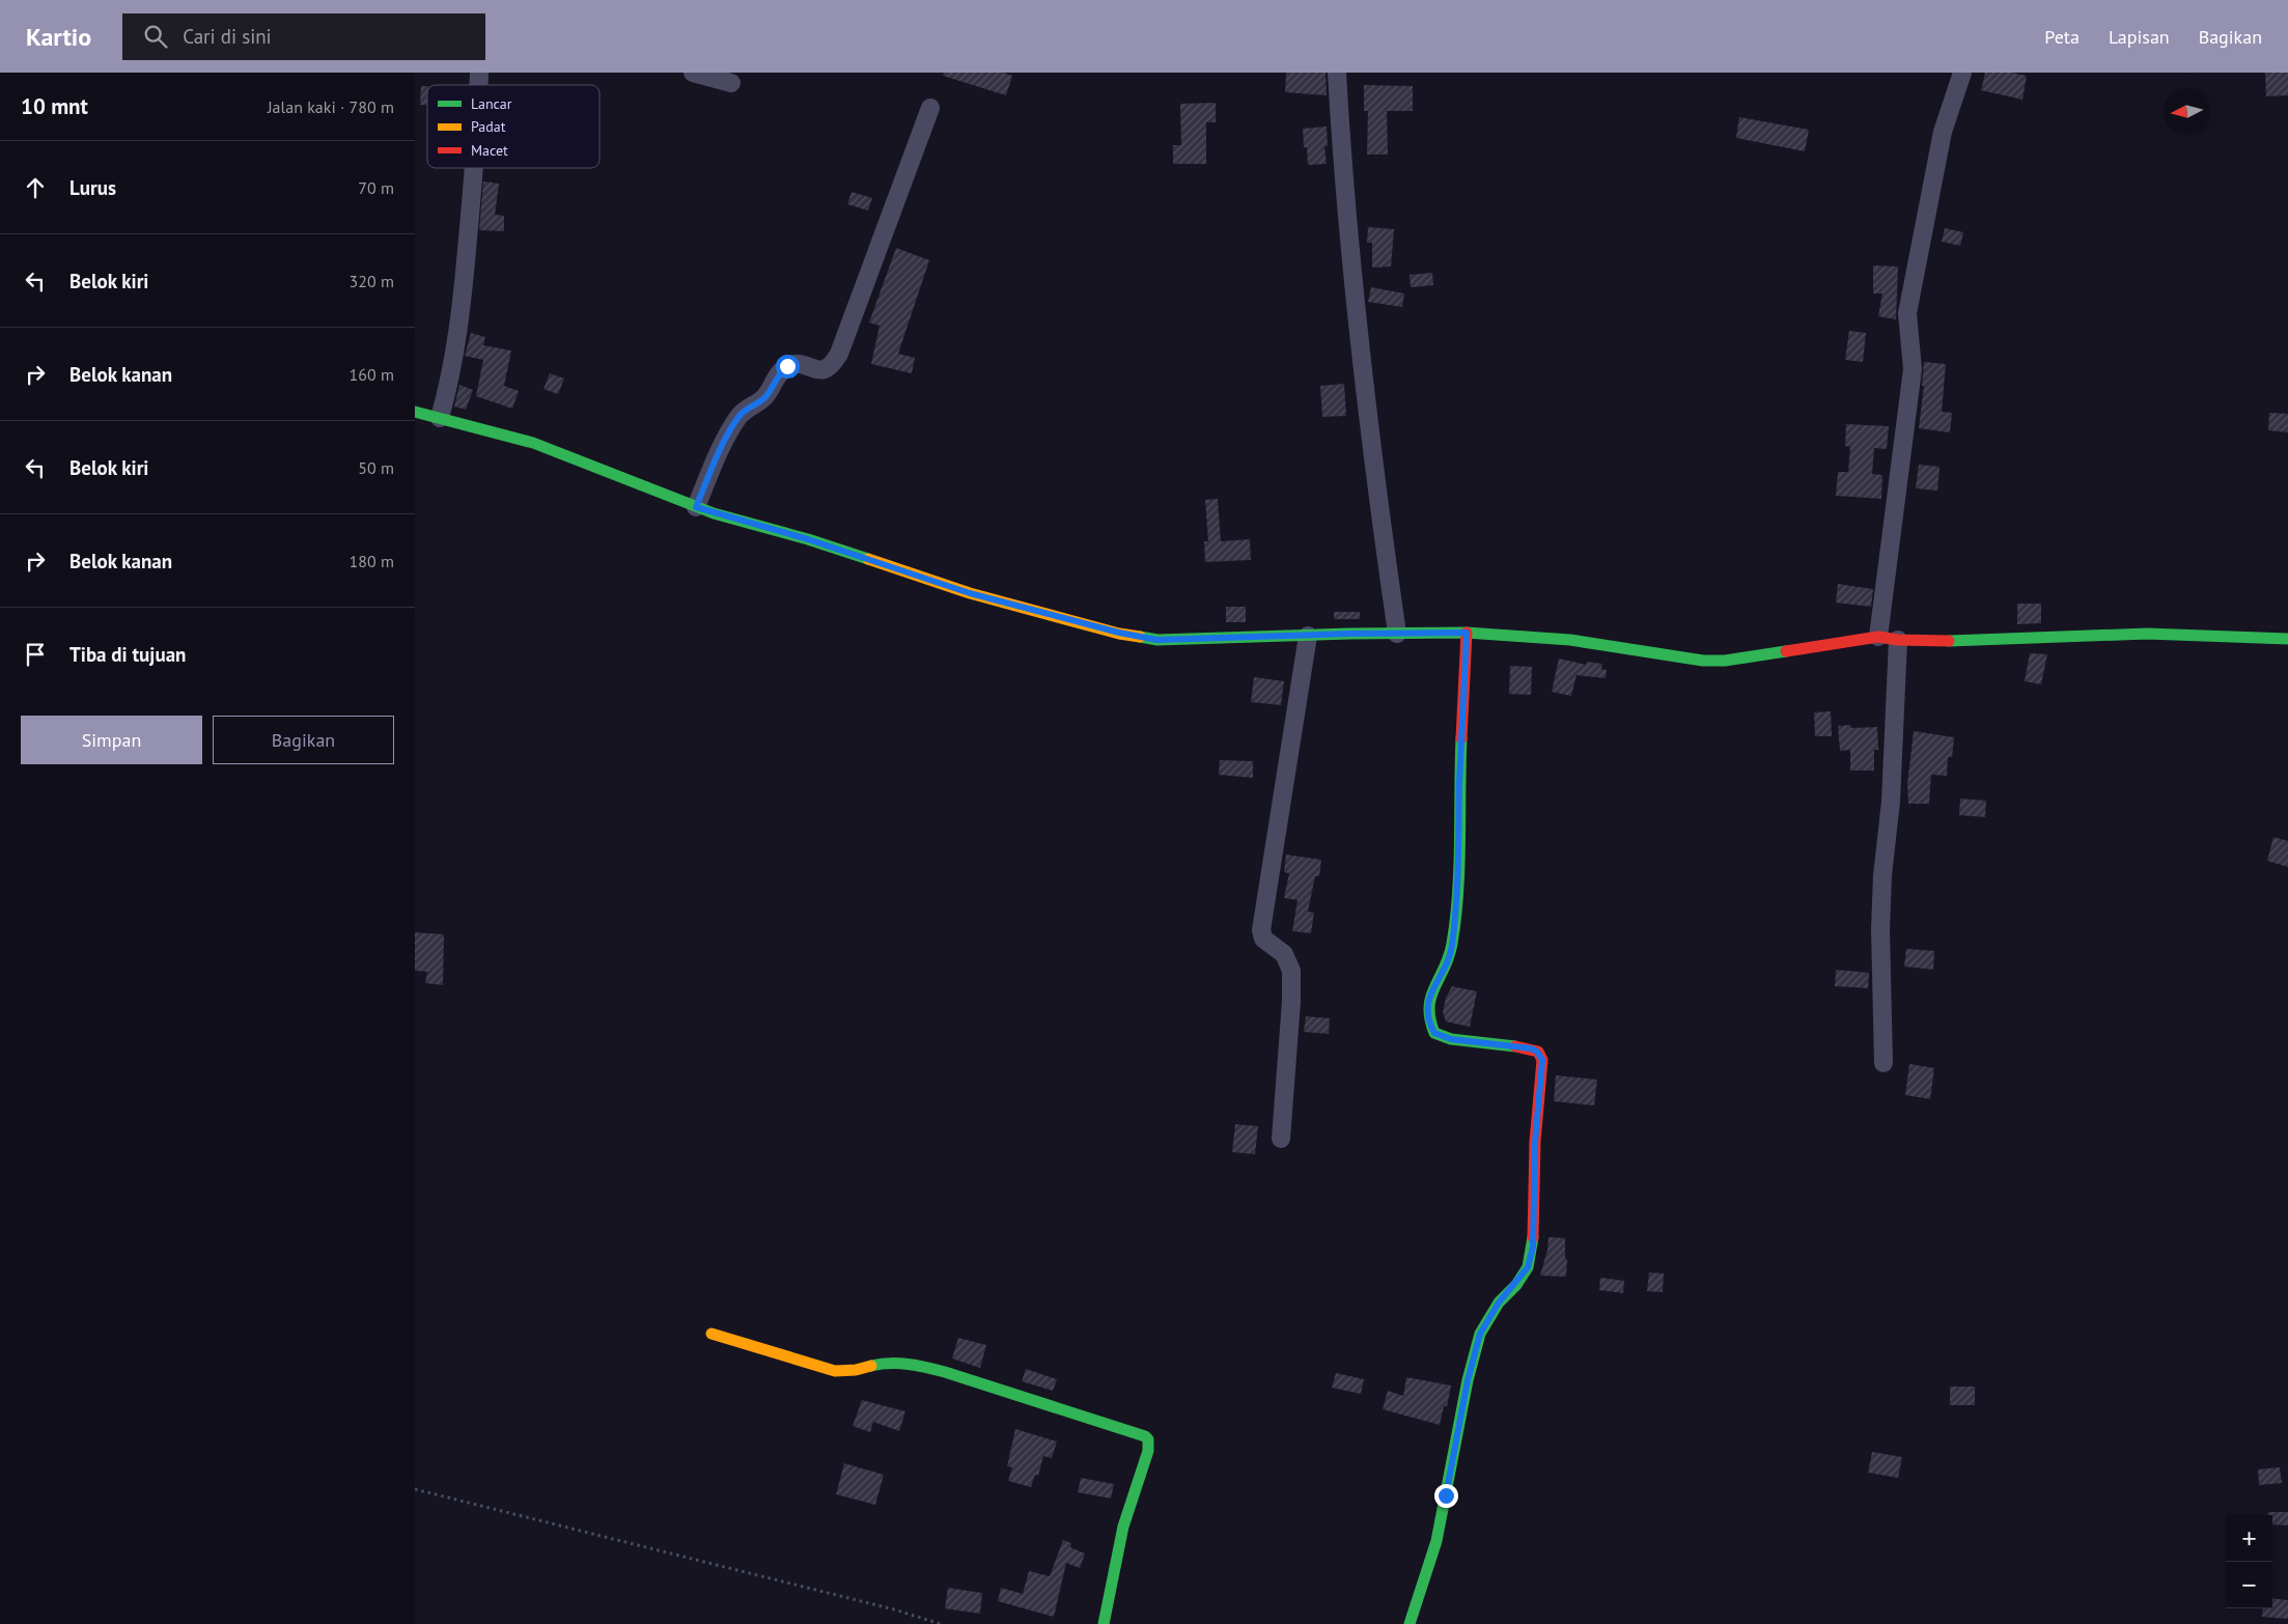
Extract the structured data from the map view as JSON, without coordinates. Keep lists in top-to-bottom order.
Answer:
{
  "legend": ["Lancar", "Padat", "Macet"],
  "north": "left",
  "page": {
    "header": "Kartio",
    "search": "Cari di sini",
    "nav": ["Peta", "Lapisan", "Bagikan"],
    "heading": ["10 mnt", "Jalan kaki · 780 m"],
    "list": [
      ["Lurus", "70 m"],
      ["Belok kiri", "320 m"],
      ["Belok kanan", "160 m"],
      ["Belok kiri", "50 m"],
      ["Belok kanan", "180 m"],
      "Tiba di tujuan"
    ],
    "buttons": ["Simpan", "Bagikan"],
    "map_buttons": ["+", "−"]
  }
}
